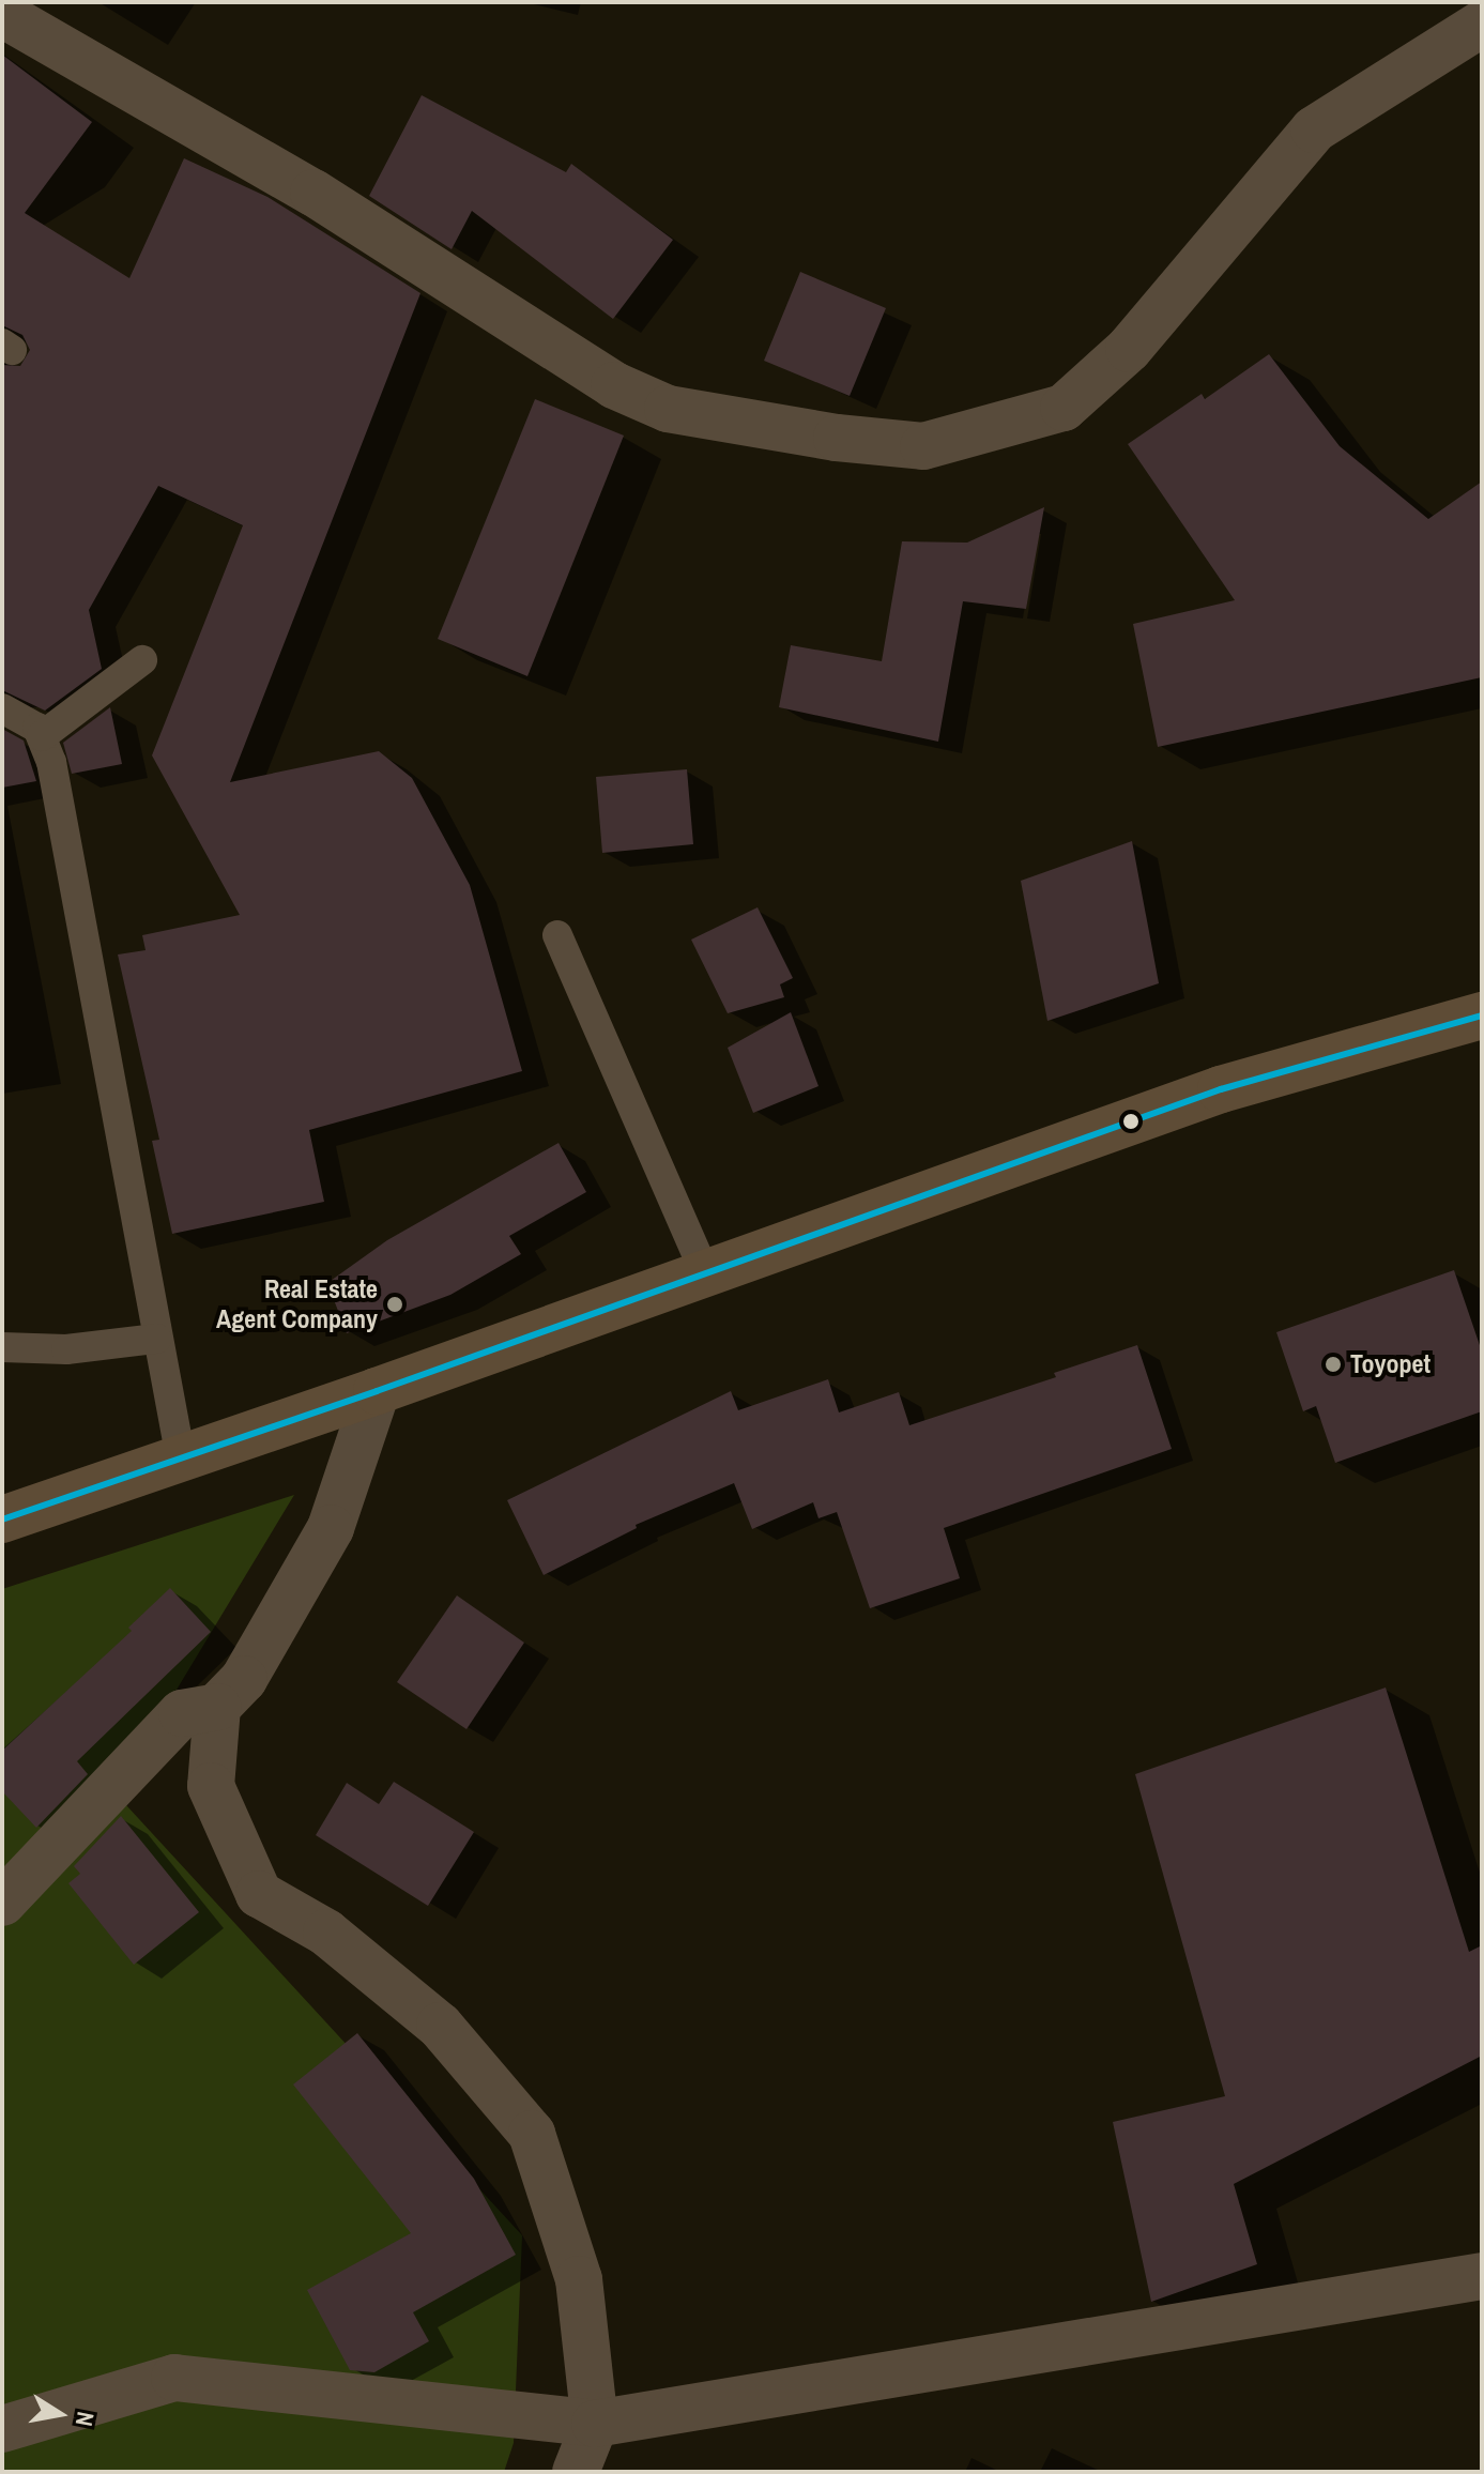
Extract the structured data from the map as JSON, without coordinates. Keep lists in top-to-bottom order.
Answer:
{
  "places": ["Real Estate Agent Company", "Toyopet"],
  "north": "right"
}
